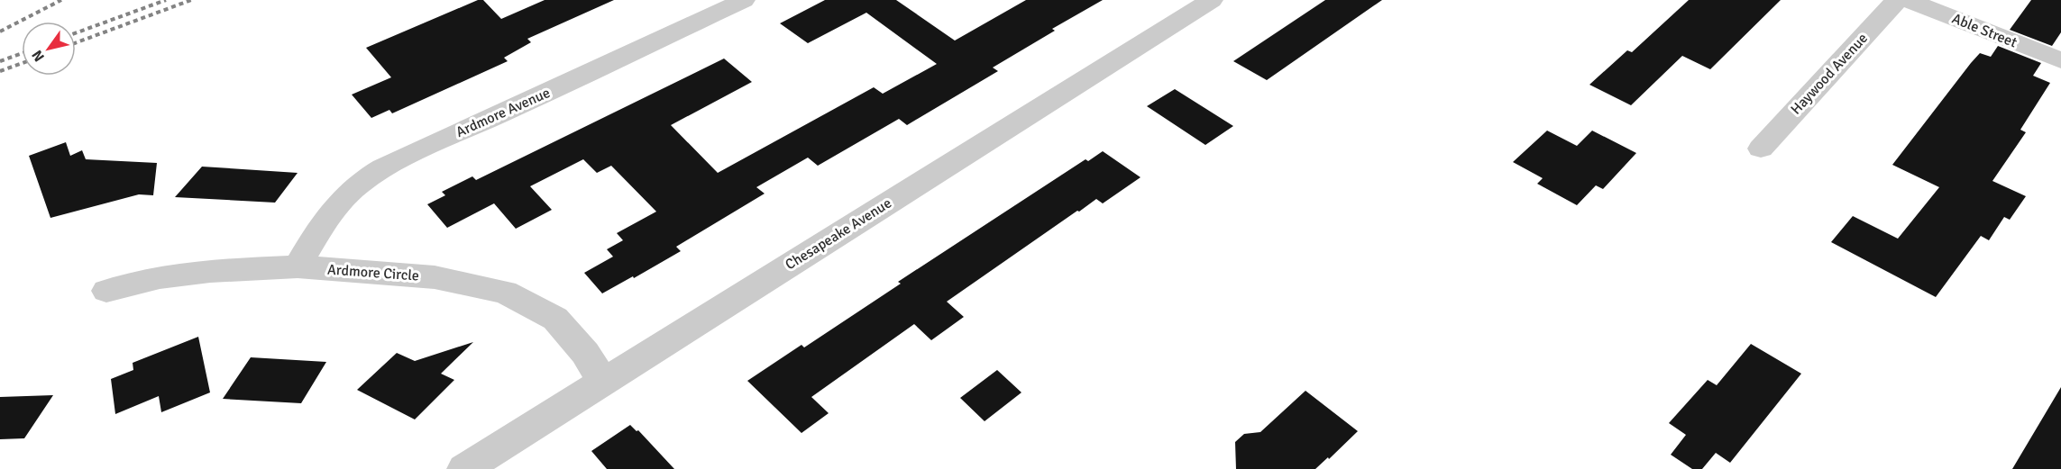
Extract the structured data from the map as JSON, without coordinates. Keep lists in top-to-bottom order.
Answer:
{
  "streets": {
    "street": [
      "Able Street",
      "Haywood Avenue",
      "Ardmore Avenue",
      "Chesapeake Avenue",
      "Ardmore Circle"
    ]
  },
  "crossings": [
    ["Ardmore Avenue", "Ardmore Circle"],
    ["Chesapeake Avenue", "Ardmore Circle"]
  ],
  "north": "bottom left"
}
